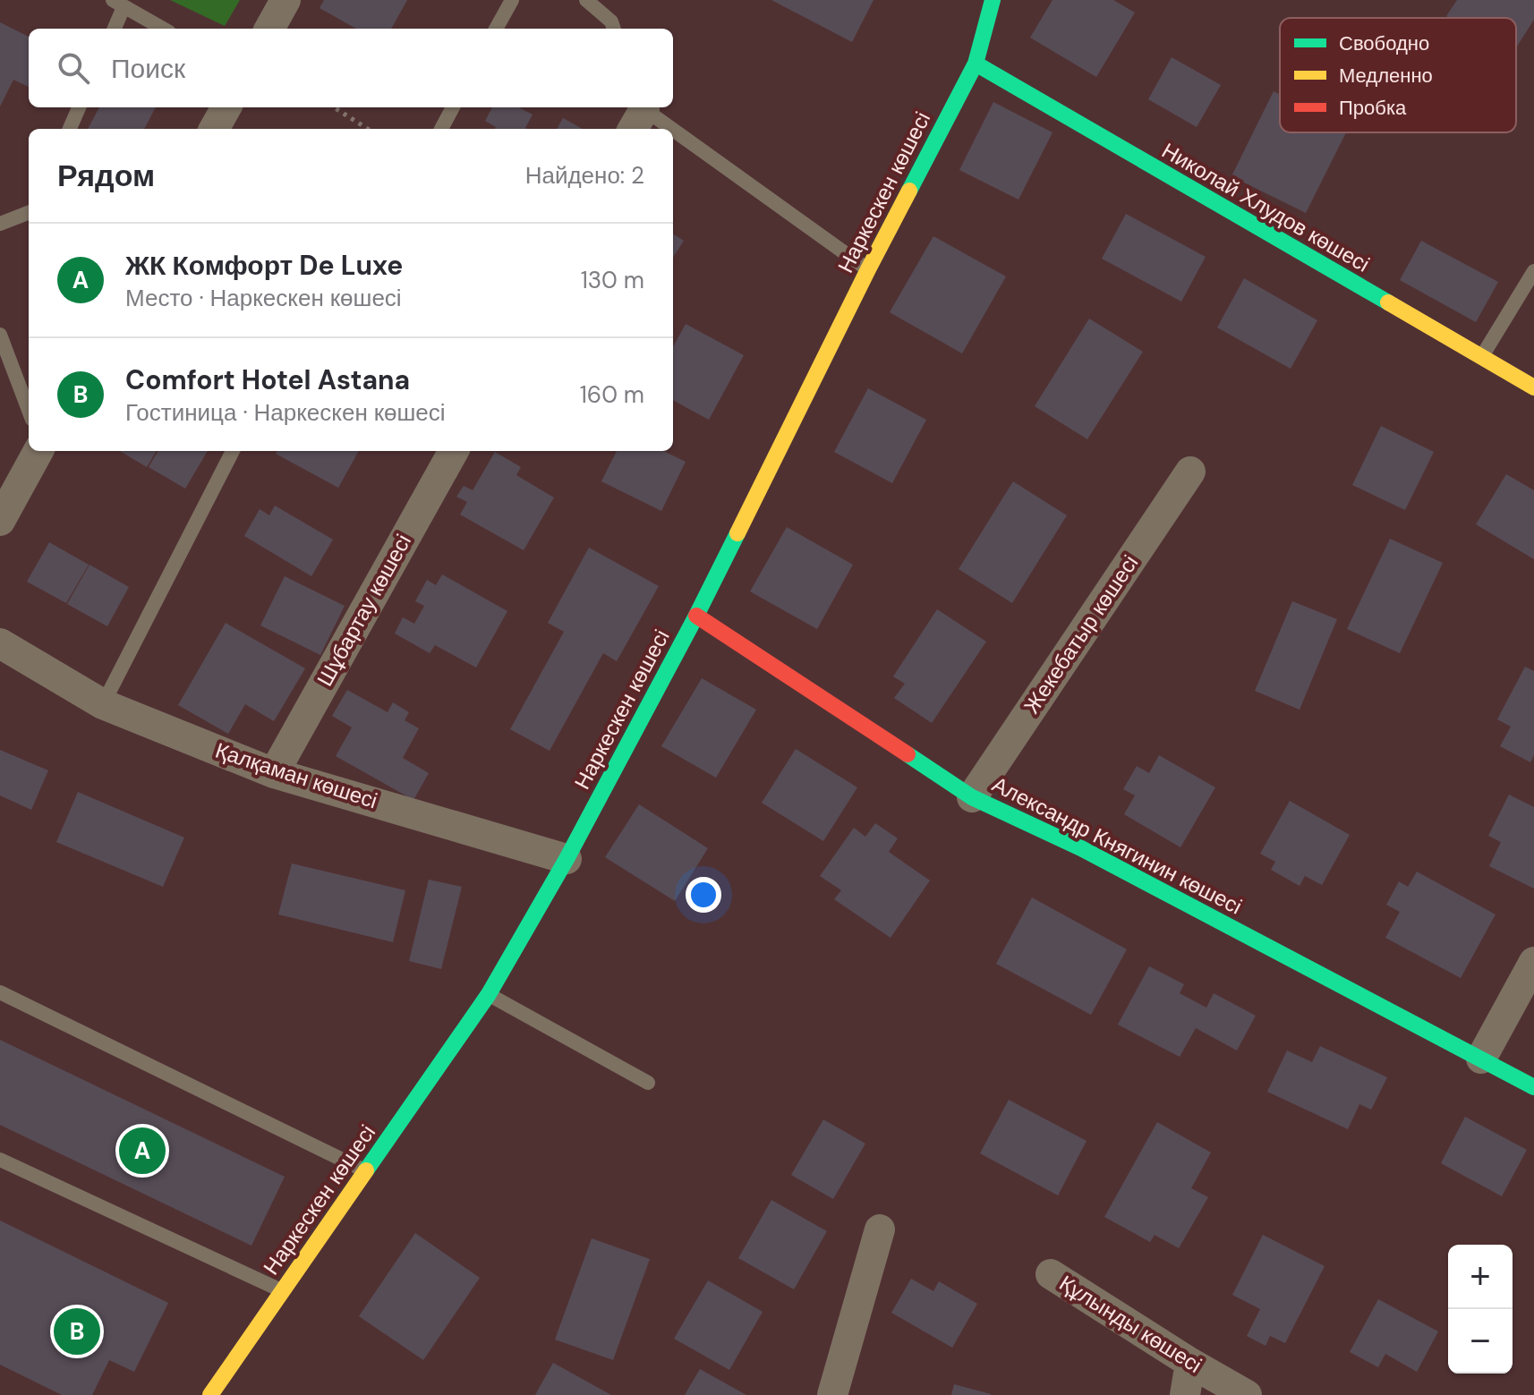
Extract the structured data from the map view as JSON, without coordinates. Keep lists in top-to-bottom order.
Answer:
{
  "streets": {
    "street": [
      "Наркескен көшесі",
      "Николай Хлудов көшесі",
      "Шұбартау көшесі",
      "Жекебатыр көшесі",
      "Қалқаман көшесі",
      "Александр Княгинин көшесі",
      "Құлынды көшесі"
    ]
  },
  "crossings": [
    ["Наркескен көшесі", "Николай Хлудов көшесі"],
    ["Наркескен көшесі", "Қалқаман көшесі"],
    ["Наркескен көшесі", "Александр Княгинин көшесі"],
    ["Шұбартау көшесі", "Қалқаман көшесі"],
    ["Жекебатыр көшесі", "Александр Княгинин көшесі"]
  ],
  "legend": ["Свободно", "Медленно", "Пробка"],
  "page": {
    "search": "Поиск",
    "heading": ["Рядом", "Найдено: 2"],
    "list": [
      {
        "mark": "A",
        "name": "ЖК Комфорт De Luxe",
        "note": "Место · Наркескен көшесі",
        "value": "130 m"
      },
      {
        "mark": "B",
        "name": "Comfort Hotel Astana",
        "note": "Гостиница · Наркескен көшесі",
        "value": "160 m"
      }
    ],
    "pins": ["A", "B"],
    "map_buttons": ["+", "−"]
  }
}
